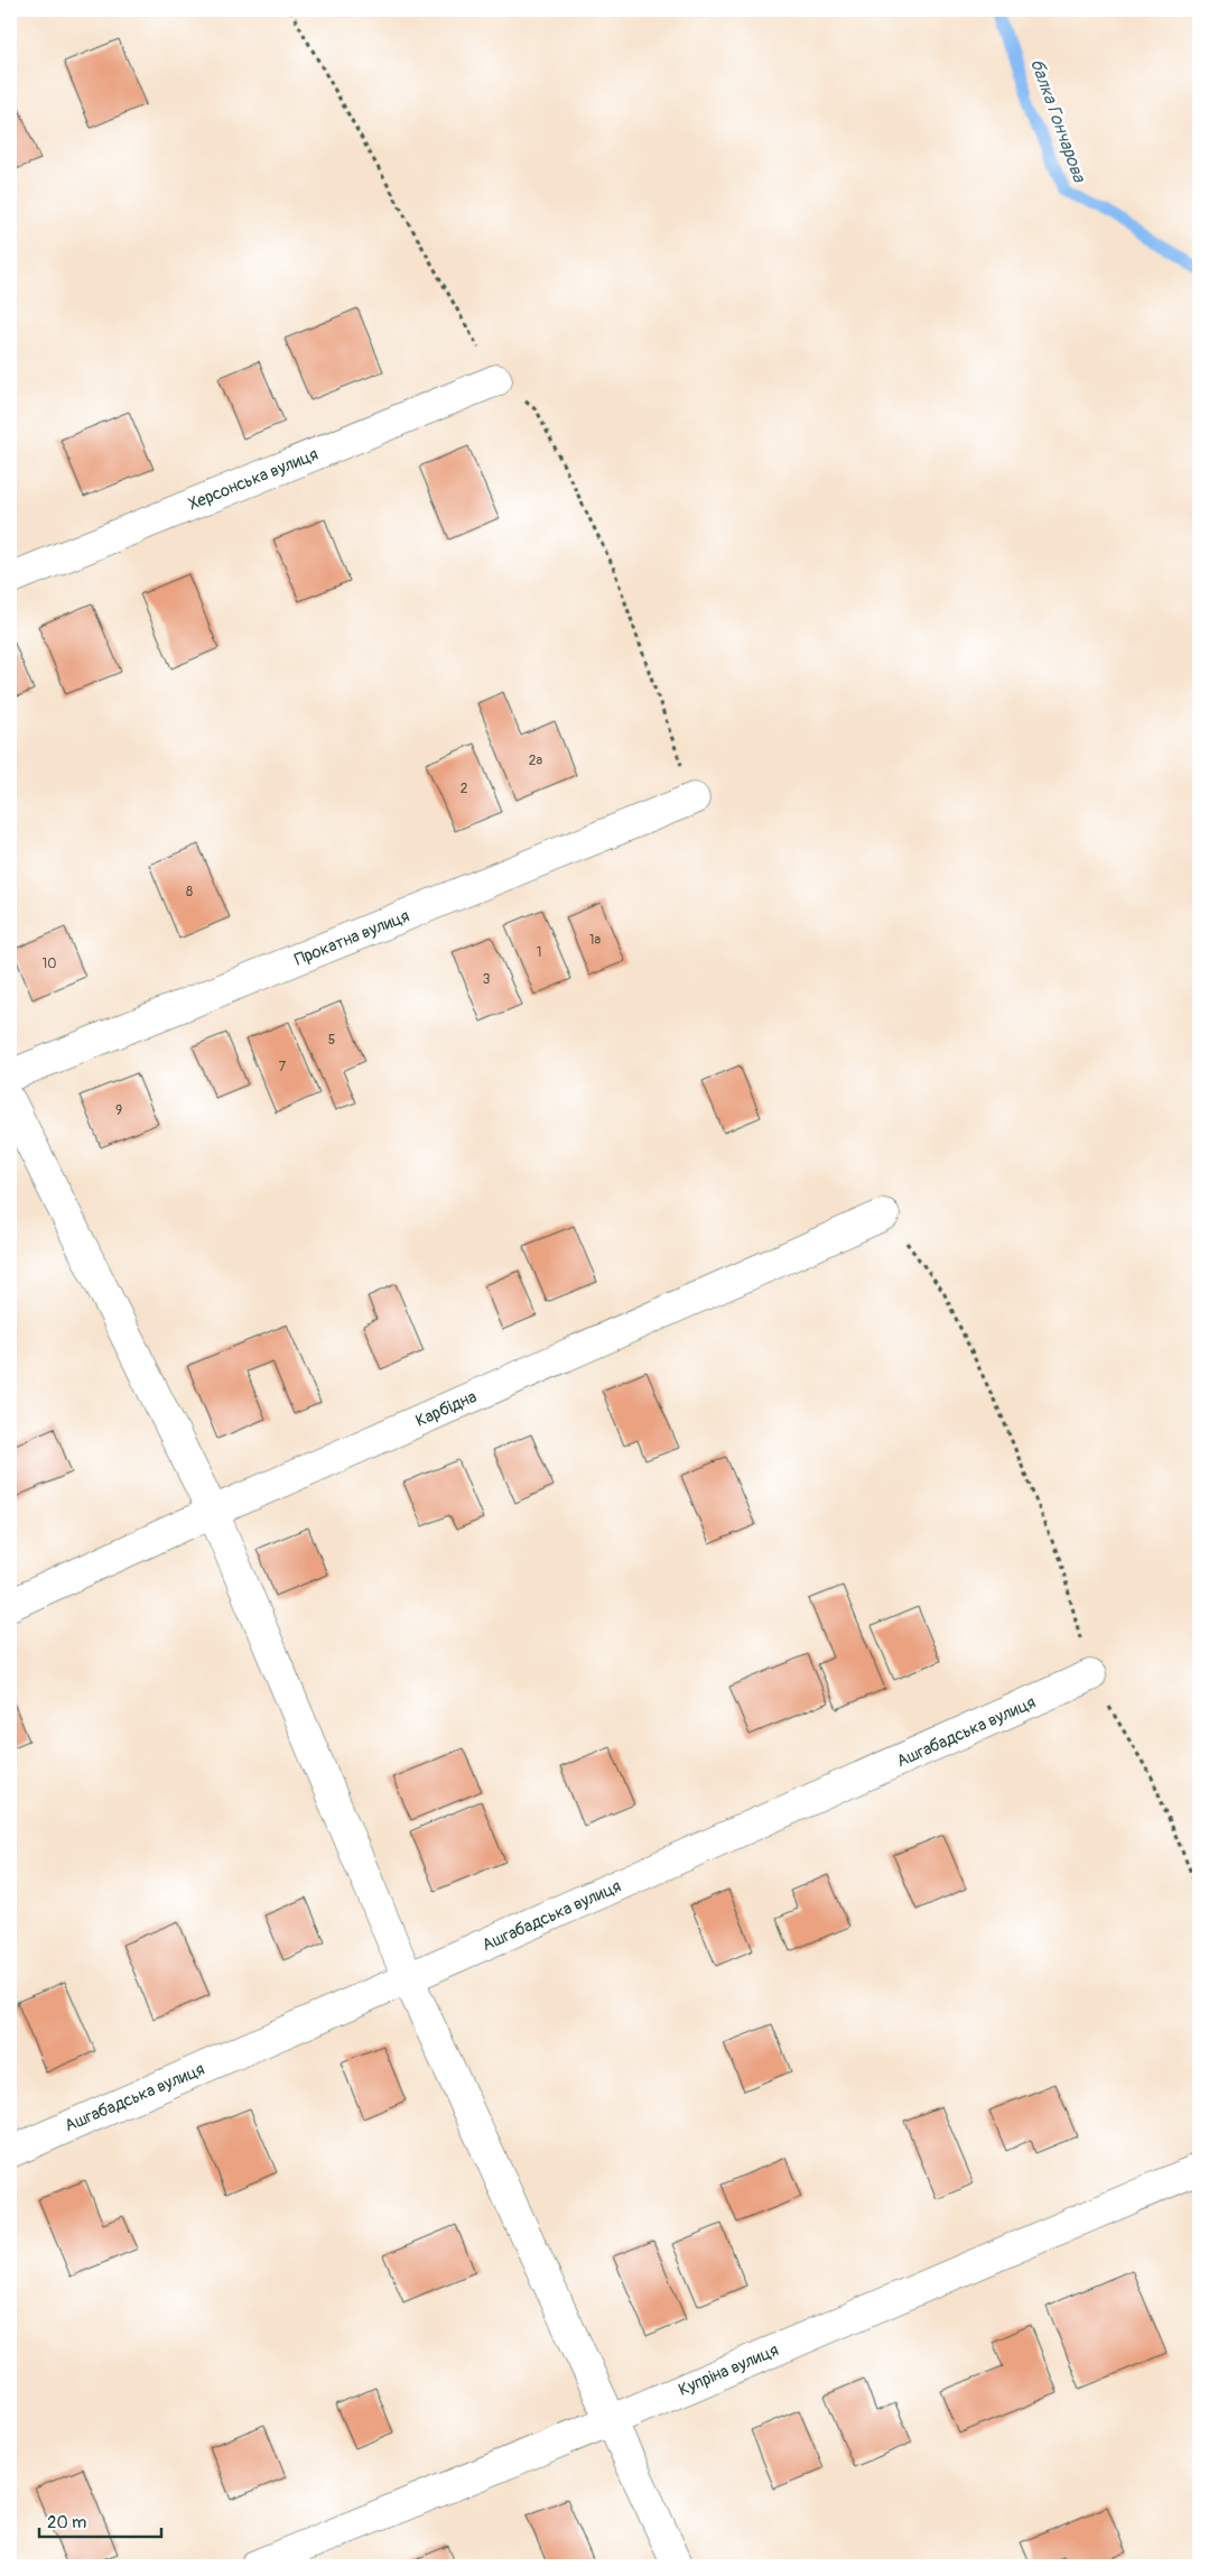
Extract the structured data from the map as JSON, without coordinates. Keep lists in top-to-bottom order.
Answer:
{
  "streets": {
    "street": [
      "Херсонська вулиця",
      "Прокатна вулиця",
      "Карбідна",
      "Ашгабадська вулиця",
      "Купріна вулиця"
    ]
  },
  "water": ["балка Гончарова"],
  "house_numbers": [
    "2а",
    "2",
    "8",
    "1а",
    "1",
    "10",
    "3",
    "5",
    "7",
    "9"
  ],
  "scale_bar": "20 m"
}
